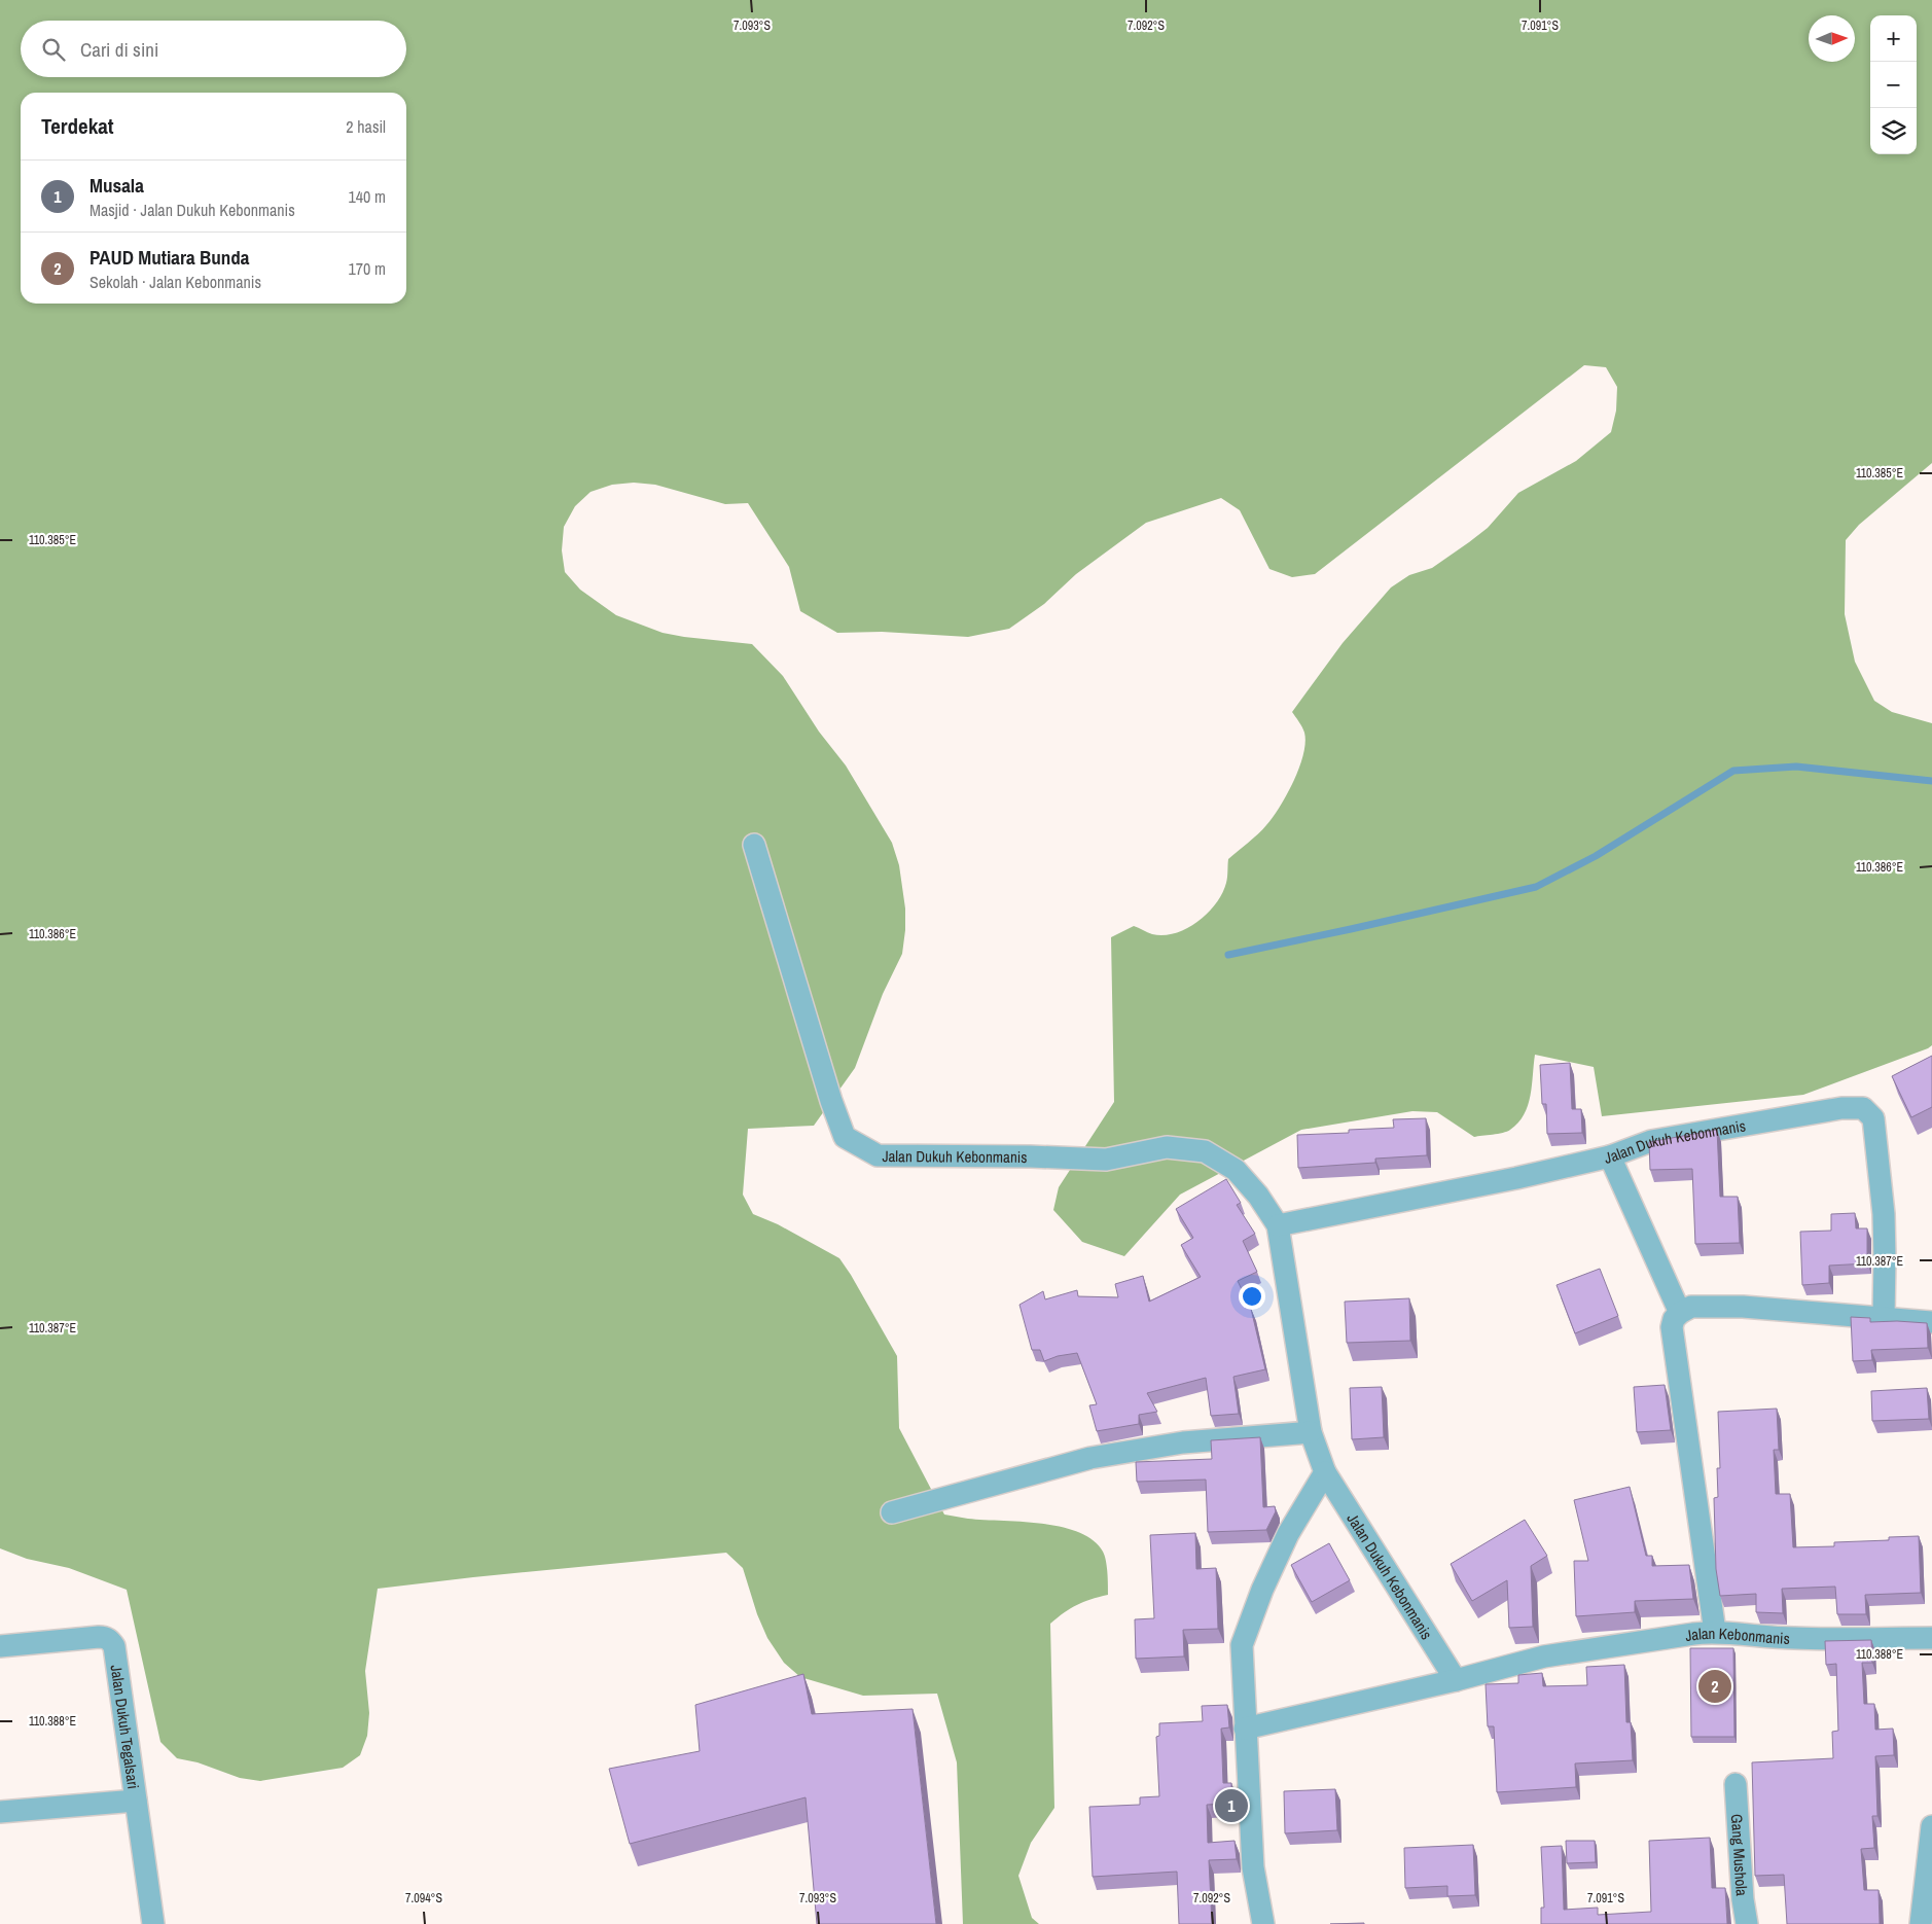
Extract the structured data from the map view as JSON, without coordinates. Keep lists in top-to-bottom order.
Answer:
{
  "streets": {
    "street": [
      "Jalan Dukuh Kebonmanis",
      "Jalan Kebonmanis",
      "Jalan Dukuh Tegalsari",
      "Gang Mushola"
    ]
  },
  "crossings": [
    ["Jalan Dukuh Kebonmanis", "Jalan Kebonmanis"]
  ],
  "north": "right",
  "page": {
    "map_buttons": ["+", "−"],
    "search": "Cari di sini",
    "heading": ["Terdekat", "2 hasil"],
    "list": [
      {
        "mark": "1",
        "name": "Musala",
        "note": "Masjid · Jalan Dukuh Kebonmanis",
        "value": "140 m"
      },
      {
        "mark": "2",
        "name": "PAUD Mutiara Bunda",
        "note": "Sekolah · Jalan Kebonmanis",
        "value": "170 m"
      }
    ],
    "pins": ["2", "1"]
  },
  "coordinates": [
    "7.093°S",
    "7.092°S",
    "7.091°S",
    "110.385°E",
    "110.386°E",
    "110.387°E",
    "110.388°E",
    "7.094°S"
  ]
}
